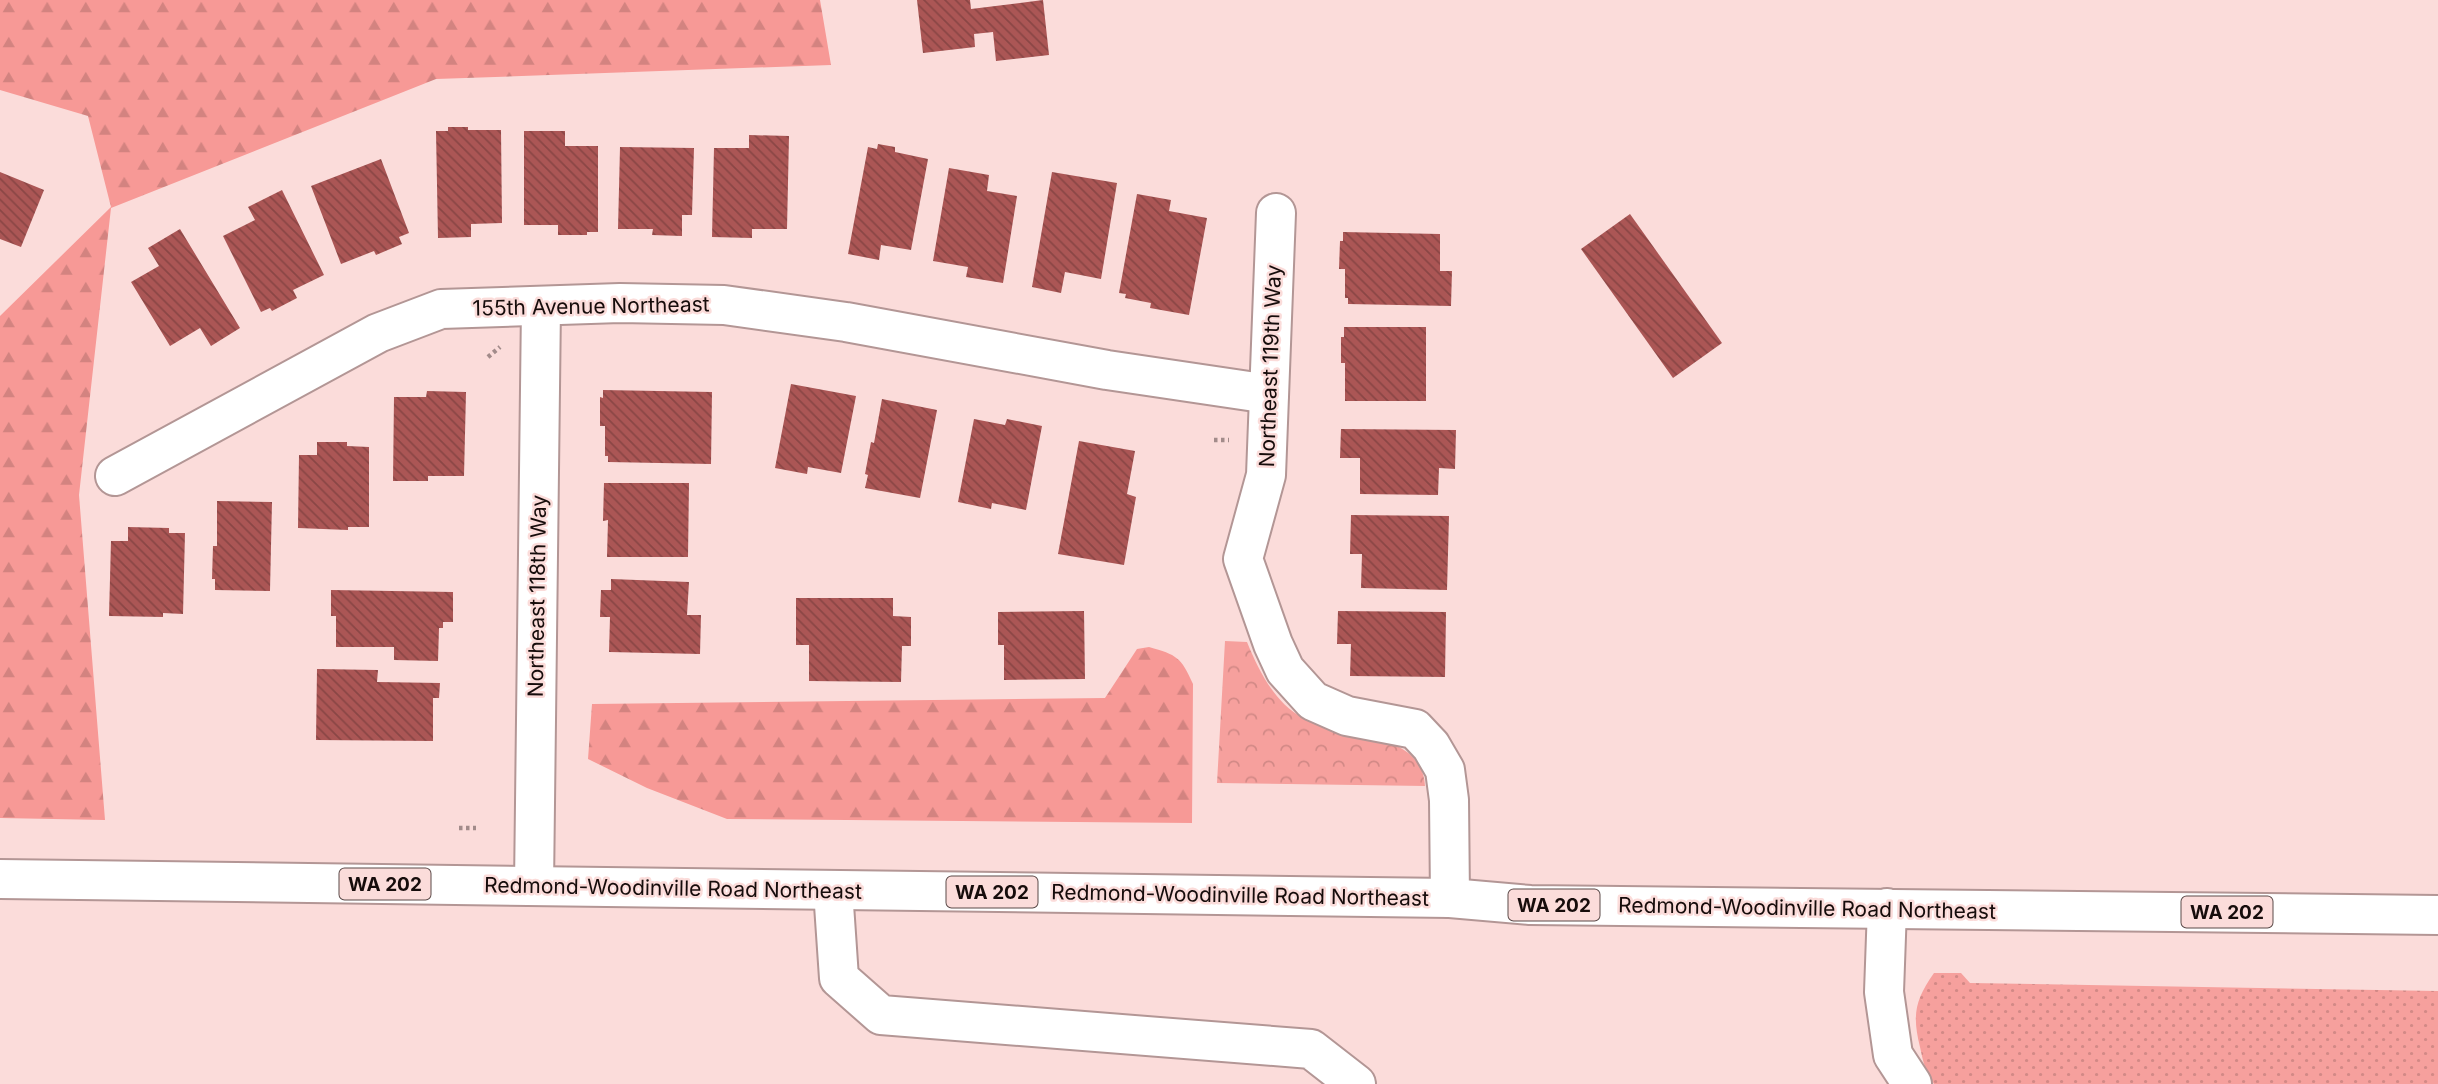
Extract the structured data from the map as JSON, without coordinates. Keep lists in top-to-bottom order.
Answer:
{
  "streets": {
    "main road": [
      "155th Avenue Northeast",
      "Northeast 119th Way",
      "Northeast 118th Way",
      "WA 202",
      "Redmond-Woodinville Road Northeast"
    ]
  },
  "crossings": [
    ["155th Avenue Northeast", "Northeast 119th Way"],
    ["155th Avenue Northeast", "Northeast 118th Way"],
    ["Northeast 119th Way", "Redmond-Woodinville Road Northeast"],
    ["Northeast 118th Way", "Redmond-Woodinville Road Northeast"]
  ]
}
